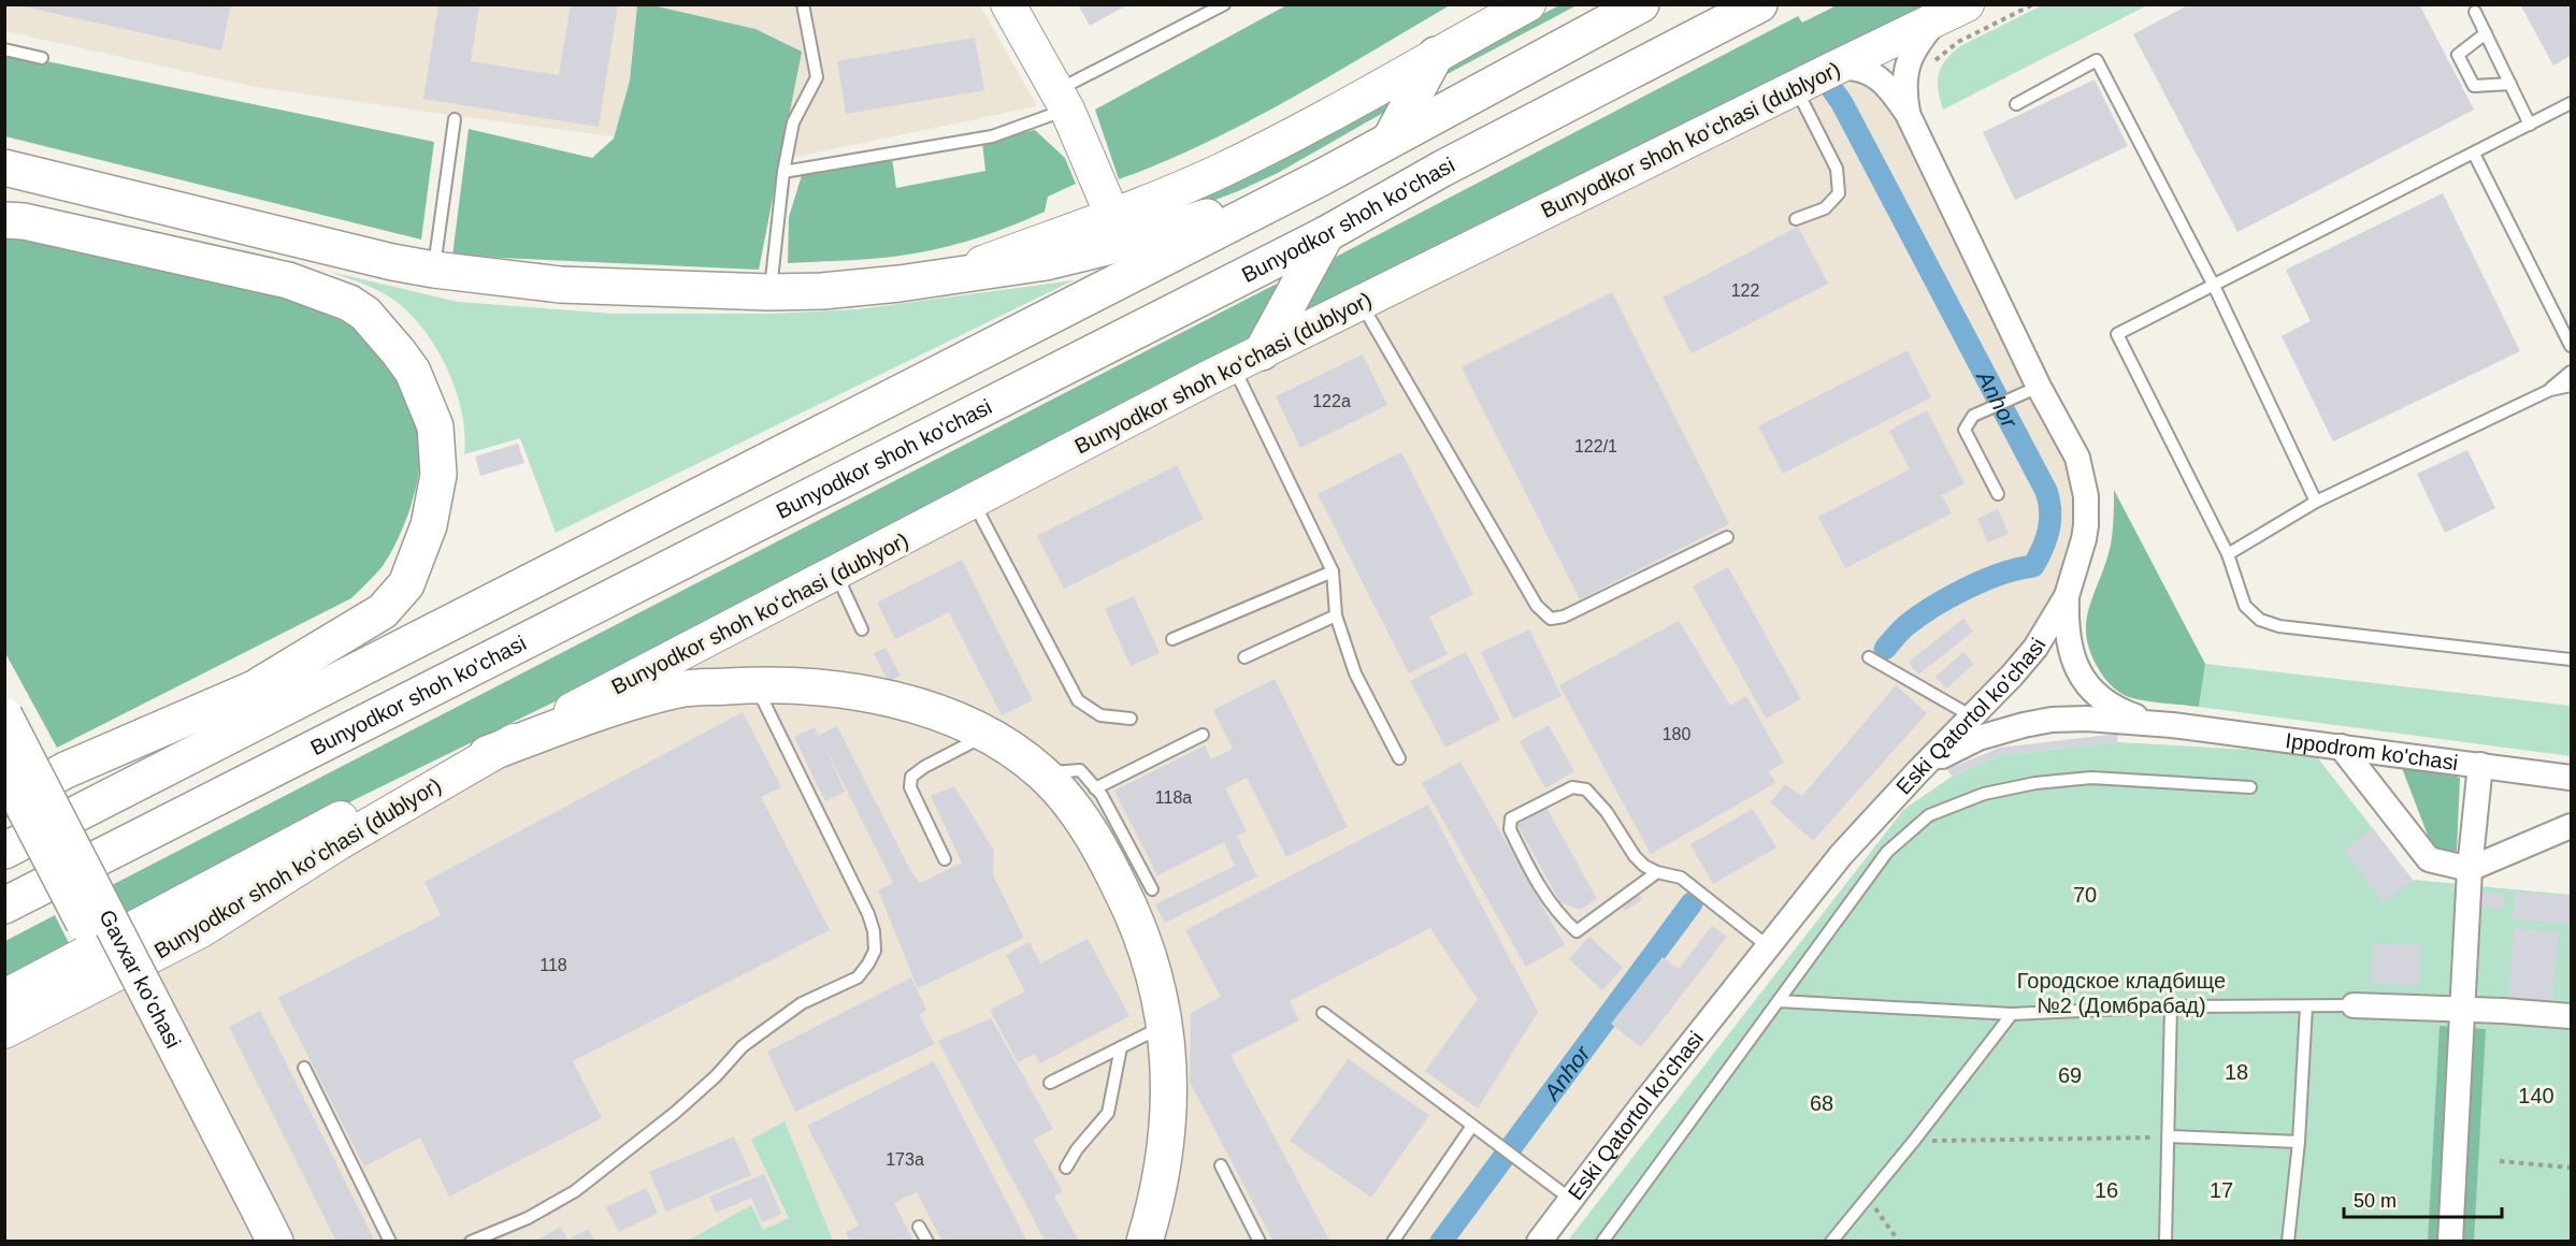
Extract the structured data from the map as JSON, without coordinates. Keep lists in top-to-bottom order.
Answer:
{
  "streets": {
    "main road": ["Bunyodkor shoh ko'chasi", "Gavxar ko'chasi"],
    "street": ["Bunyodkor shoh koʻchasi (dublyor)", "Eski Qatortol ko'chasi", "Ippodrom ko'chasi"]
  },
  "crossings": [
    ["Bunyodkor shoh koʻchasi (dublyor)", "Eski Qatortol ko'chasi"],
    ["Eski Qatortol ko'chasi", "Ippodrom ko'chasi"]
  ],
  "water": ["Anhor"],
  "parks": [
    "70",
    "Городское кладбище №2 (Домбрабад)",
    "18",
    "69",
    "140",
    "68",
    "16",
    "17"
  ],
  "house_numbers": [
    "122",
    "122a",
    "122/1",
    "180",
    "118a",
    "118",
    "173a"
  ],
  "scale_bar": "50 m"
}
